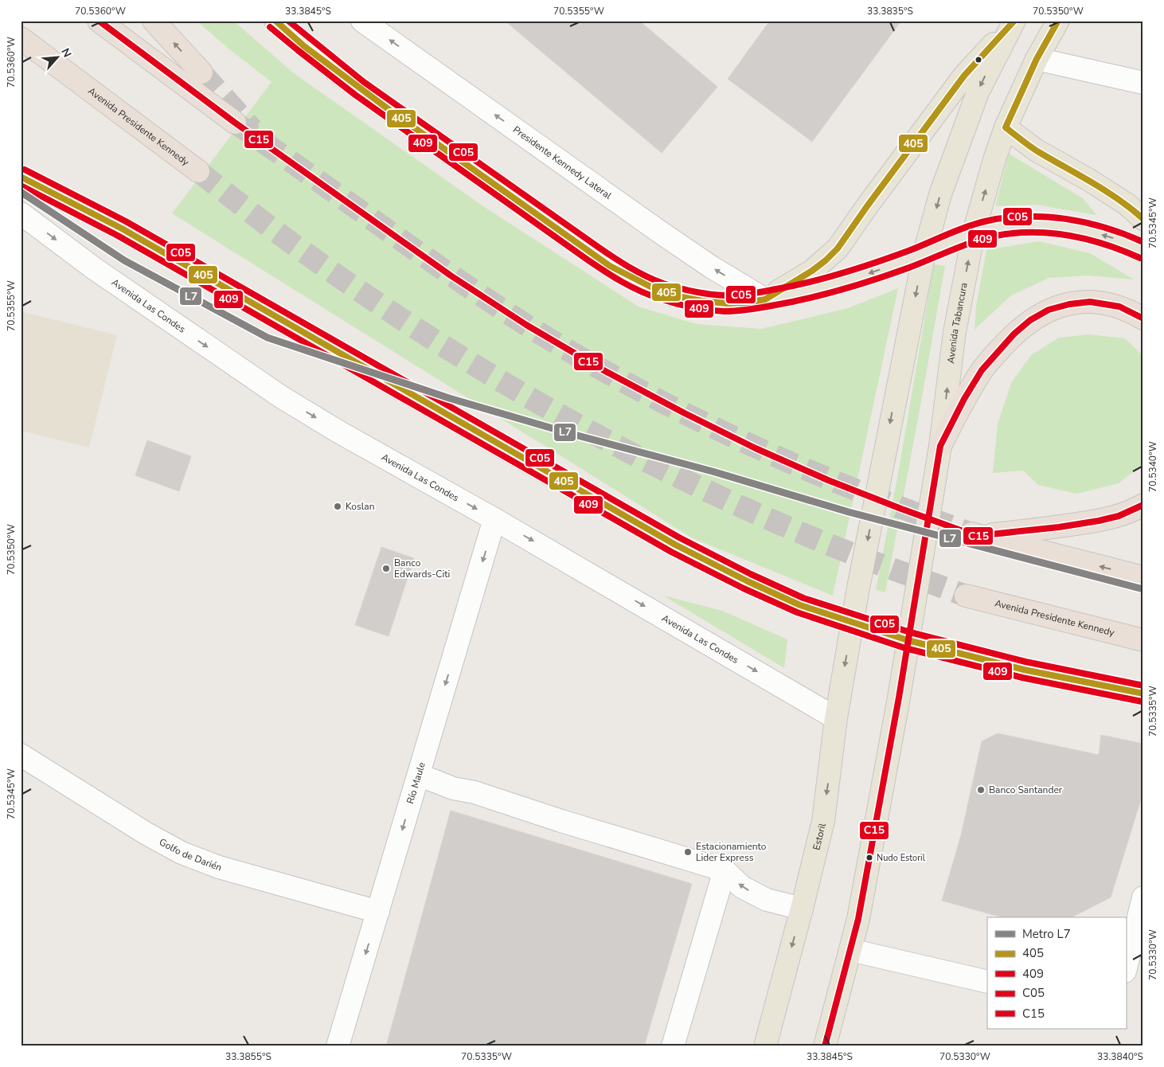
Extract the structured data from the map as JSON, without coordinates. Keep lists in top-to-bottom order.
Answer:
{
  "streets": {
    "highway": ["Avenida Presidente Kennedy"],
    "main road": ["Avenida Tabancura", "Estoril"],
    "street": [
      "Presidente Kennedy Lateral",
      "Avenida Las Condes",
      "Río Maule",
      "Golfo de Darién"
    ]
  },
  "crossings": [
    ["Avenida Las Condes", "Río Maule"],
    ["Avenida Las Condes", "Estoril"],
    ["Río Maule", "Golfo de Darién"]
  ],
  "one_way": ["Presidente Kennedy Lateral", "Avenida Las Condes", "Río Maule"],
  "places": [
    "Koslan",
    "Banco Edwards-Citi",
    "Banco Santander",
    "Estacionamiento Lider Express",
    "Nudo Estoril"
  ],
  "lines": [
    "transit line 405",
    "transit line C05",
    "transit line C15",
    "transit line 409",
    "metro line L7"
  ],
  "legend": [
    "Metro L7",
    "405",
    "409",
    "C05",
    "C15"
  ],
  "north": "top right",
  "coordinates": [
    "70.5360°W",
    "33.3845°S",
    "70.5355°W",
    "33.3835°S",
    "70.5350°W",
    "70.5345°W",
    "70.5340°W",
    "70.5335°W",
    "70.5330°W",
    "33.3855°S",
    "33.3840°S"
  ]
}
